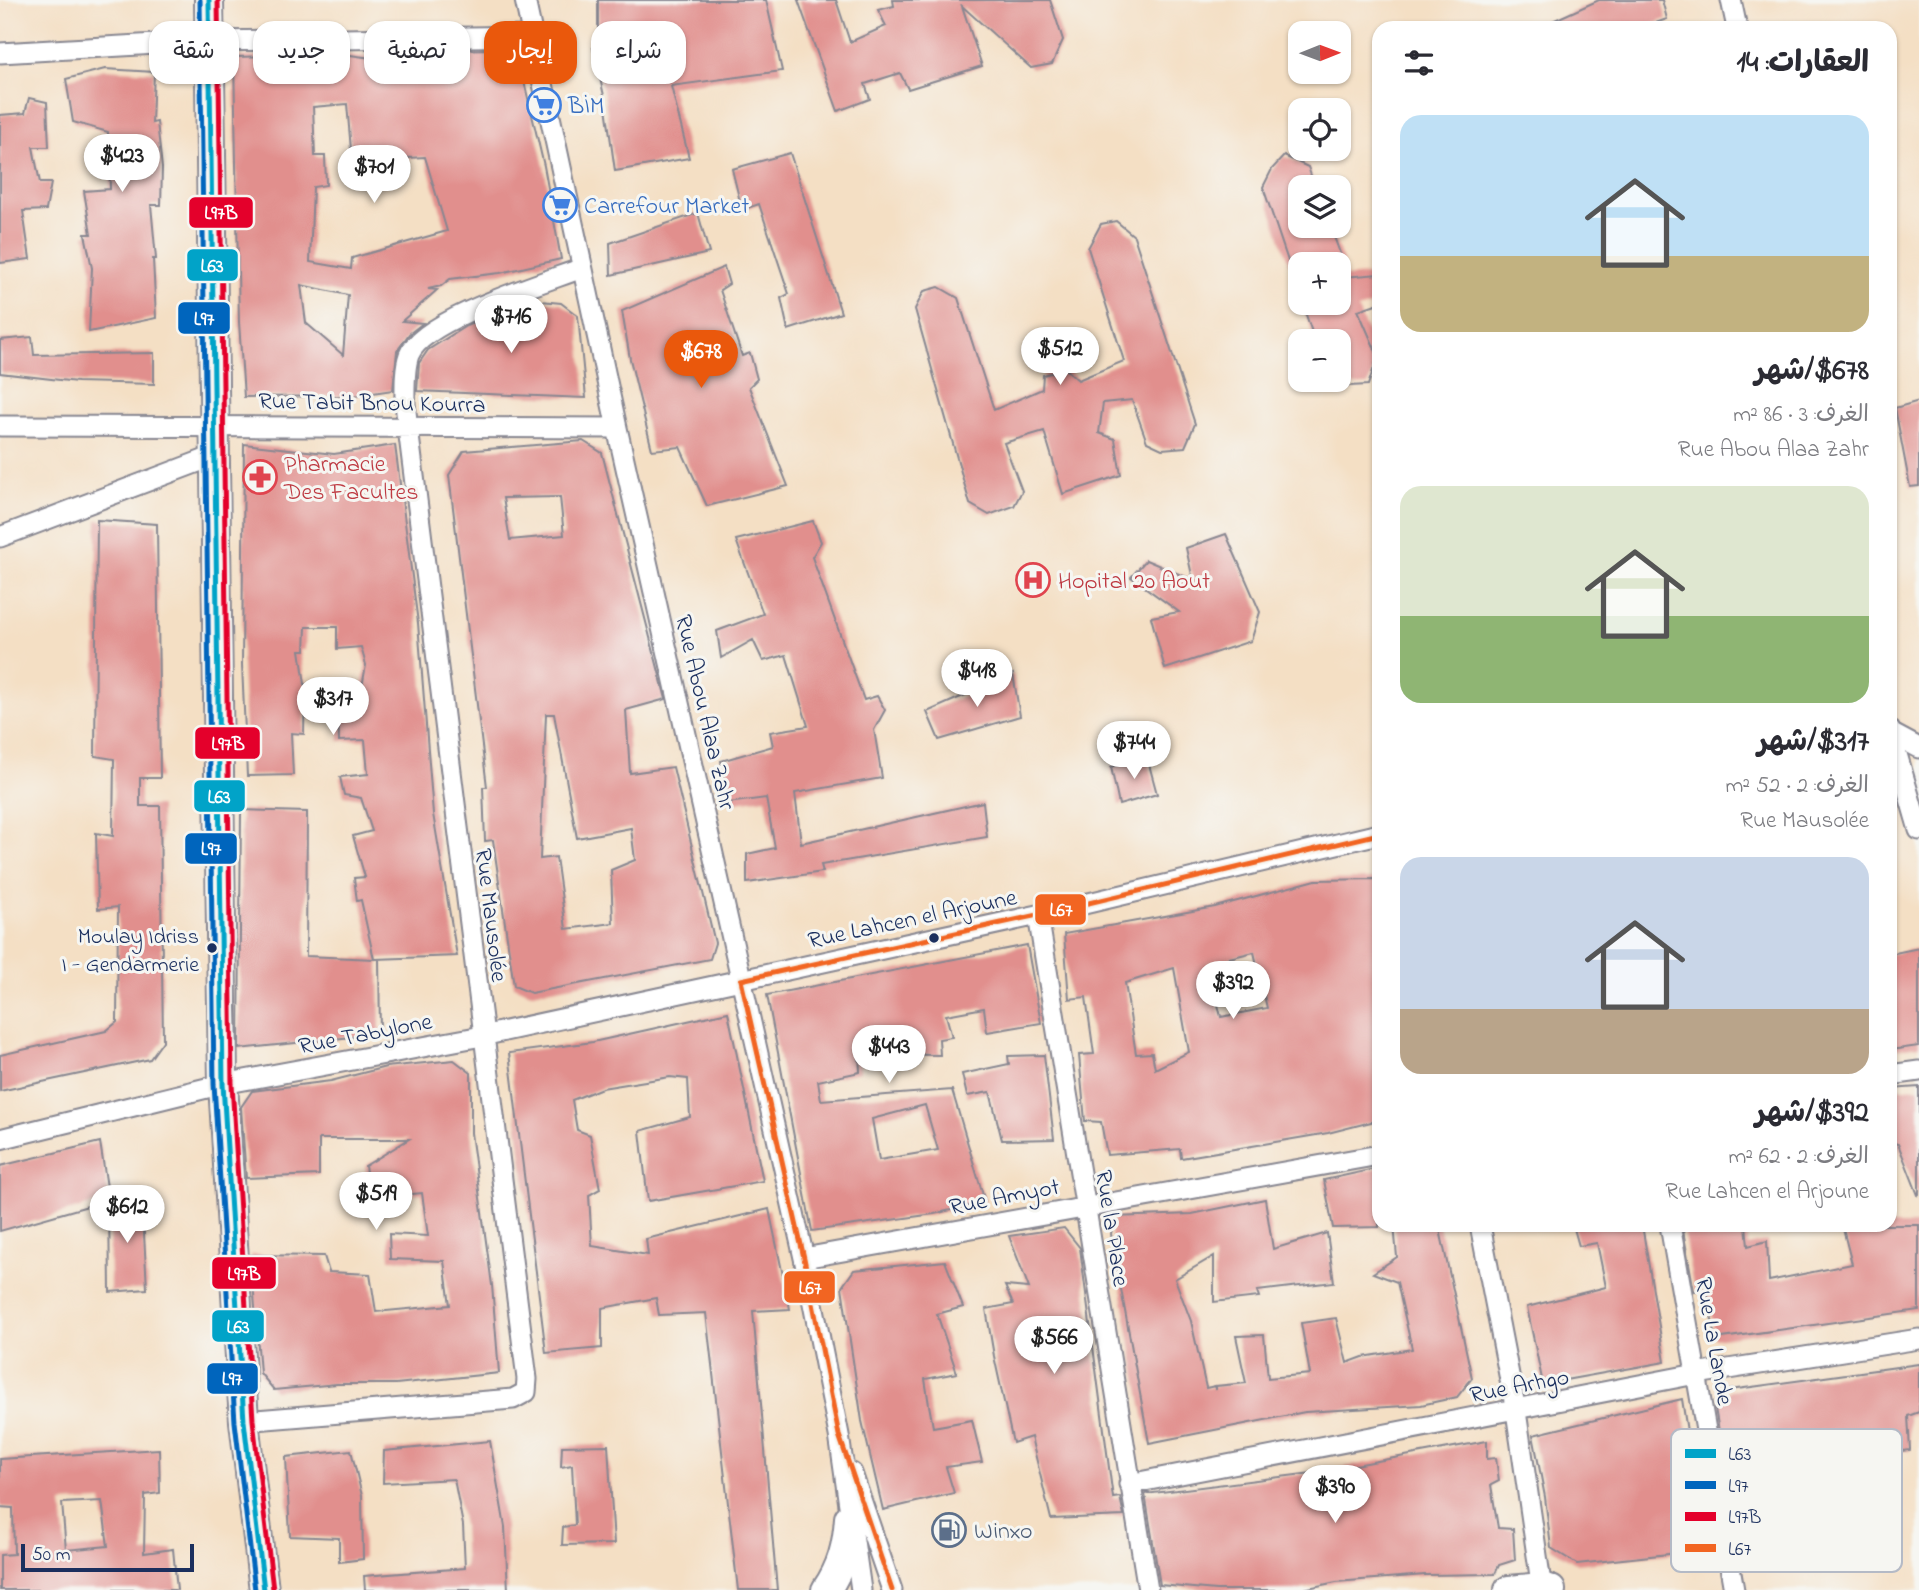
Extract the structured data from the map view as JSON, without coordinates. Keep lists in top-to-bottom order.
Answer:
{
  "streets": {
    "street": [
      "Rue Tabit Bnou Kourra",
      "Rue Abou Alaa Zahr",
      "Rue Mausolée",
      "Rue Lahcen el Arjoune",
      "Rue Tabylone",
      "Rue Amyot",
      "Rue la Place",
      "Rue La Lande",
      "Rue Arhgo"
    ]
  },
  "crossings": [
    ["Rue Tabit Bnou Kourra", "Rue Abou Alaa Zahr"],
    ["Rue Tabit Bnou Kourra", "Rue Mausolée"],
    ["Rue Abou Alaa Zahr", "Rue Mausolée"],
    ["Rue Abou Alaa Zahr", "Rue Lahcen el Arjoune"],
    ["Rue Abou Alaa Zahr", "Rue Tabylone"],
    ["Rue Abou Alaa Zahr", "Rue Amyot"],
    ["Rue Mausolée", "Rue Tabylone"],
    ["Rue Lahcen el Arjoune", "Rue Tabylone"],
    ["Rue Lahcen el Arjoune", "Rue la Place"],
    ["Rue Amyot", "Rue la Place"],
    ["Rue la Place", "Rue Arhgo"],
    ["Rue La Lande", "Rue Arhgo"]
  ],
  "places": {
    "supermarket": ["BİM", "Carrefour Market"],
    "pharmacy": ["Pharmacie Des Facultes"],
    "hospital": ["Hopital 20 Aout"],
    "other": ["Moulay Idriss I - Gendarmerie"],
    "fuel station": ["Winxo"]
  },
  "lines": [
    "transit line L63",
    "transit line L97",
    "transit line L97B",
    "transit line L67"
  ],
  "legend": [
    "L63",
    "L97",
    "L97B",
    "L67"
  ],
  "scale_bar": "50 m",
  "north": "right",
  "page": {
    "map_buttons": ["+", "−"],
    "chip": [
      "شراء",
      "إيجار",
      "تصفية",
      "جديد",
      "شقة"
    ],
    "heading": "العقارات: 14",
    "list": [
      {
        "name": "$678/شهر",
        "note": "الغرف: 3 · 86 m² · Rue Abou Alaa Zahr"
      },
      {
        "name": "$317/شهر",
        "note": "الغرف: 2 · 52 m² · Rue Mausolée"
      },
      {
        "name": "$392/شهر",
        "note": "الغرف: 2 · 62 m² · Rue Lahcen el Arjoune"
      }
    ],
    "price": [
      "$423",
      "$701",
      "$716",
      "$512",
      "$678",
      "$418",
      "$317",
      "$744",
      "$392",
      "$443",
      "$519",
      "$612",
      "$566",
      "$390"
    ],
    "scale": "50 m"
  }
}
